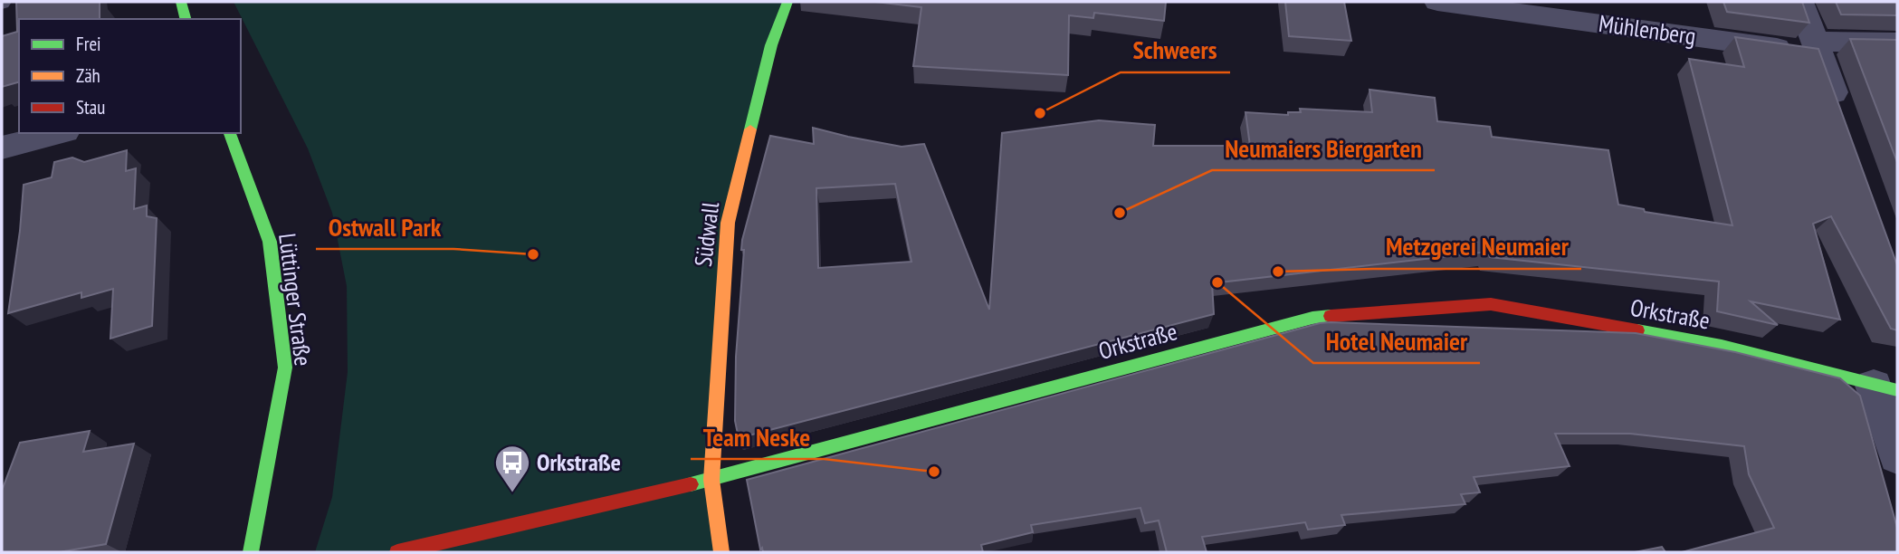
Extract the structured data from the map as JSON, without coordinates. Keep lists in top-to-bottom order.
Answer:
{
  "streets": {
    "street": [
      "Mühlenberg",
      "Südwall",
      "Lüttinger Straße",
      "Orkstraße"
    ]
  },
  "crossings": [
    ["Südwall", "Orkstraße"]
  ],
  "places": {
    "other": [
      "Schweers",
      "Neumaiers Biergarten",
      "Ostwall Park",
      "Metzgerei Neumaier",
      "Hotel Neumaier",
      "Team Neske"
    ],
    "bus stop": ["Orkstraße"]
  },
  "legend": ["Frei", "Zäh", "Stau"]
}
